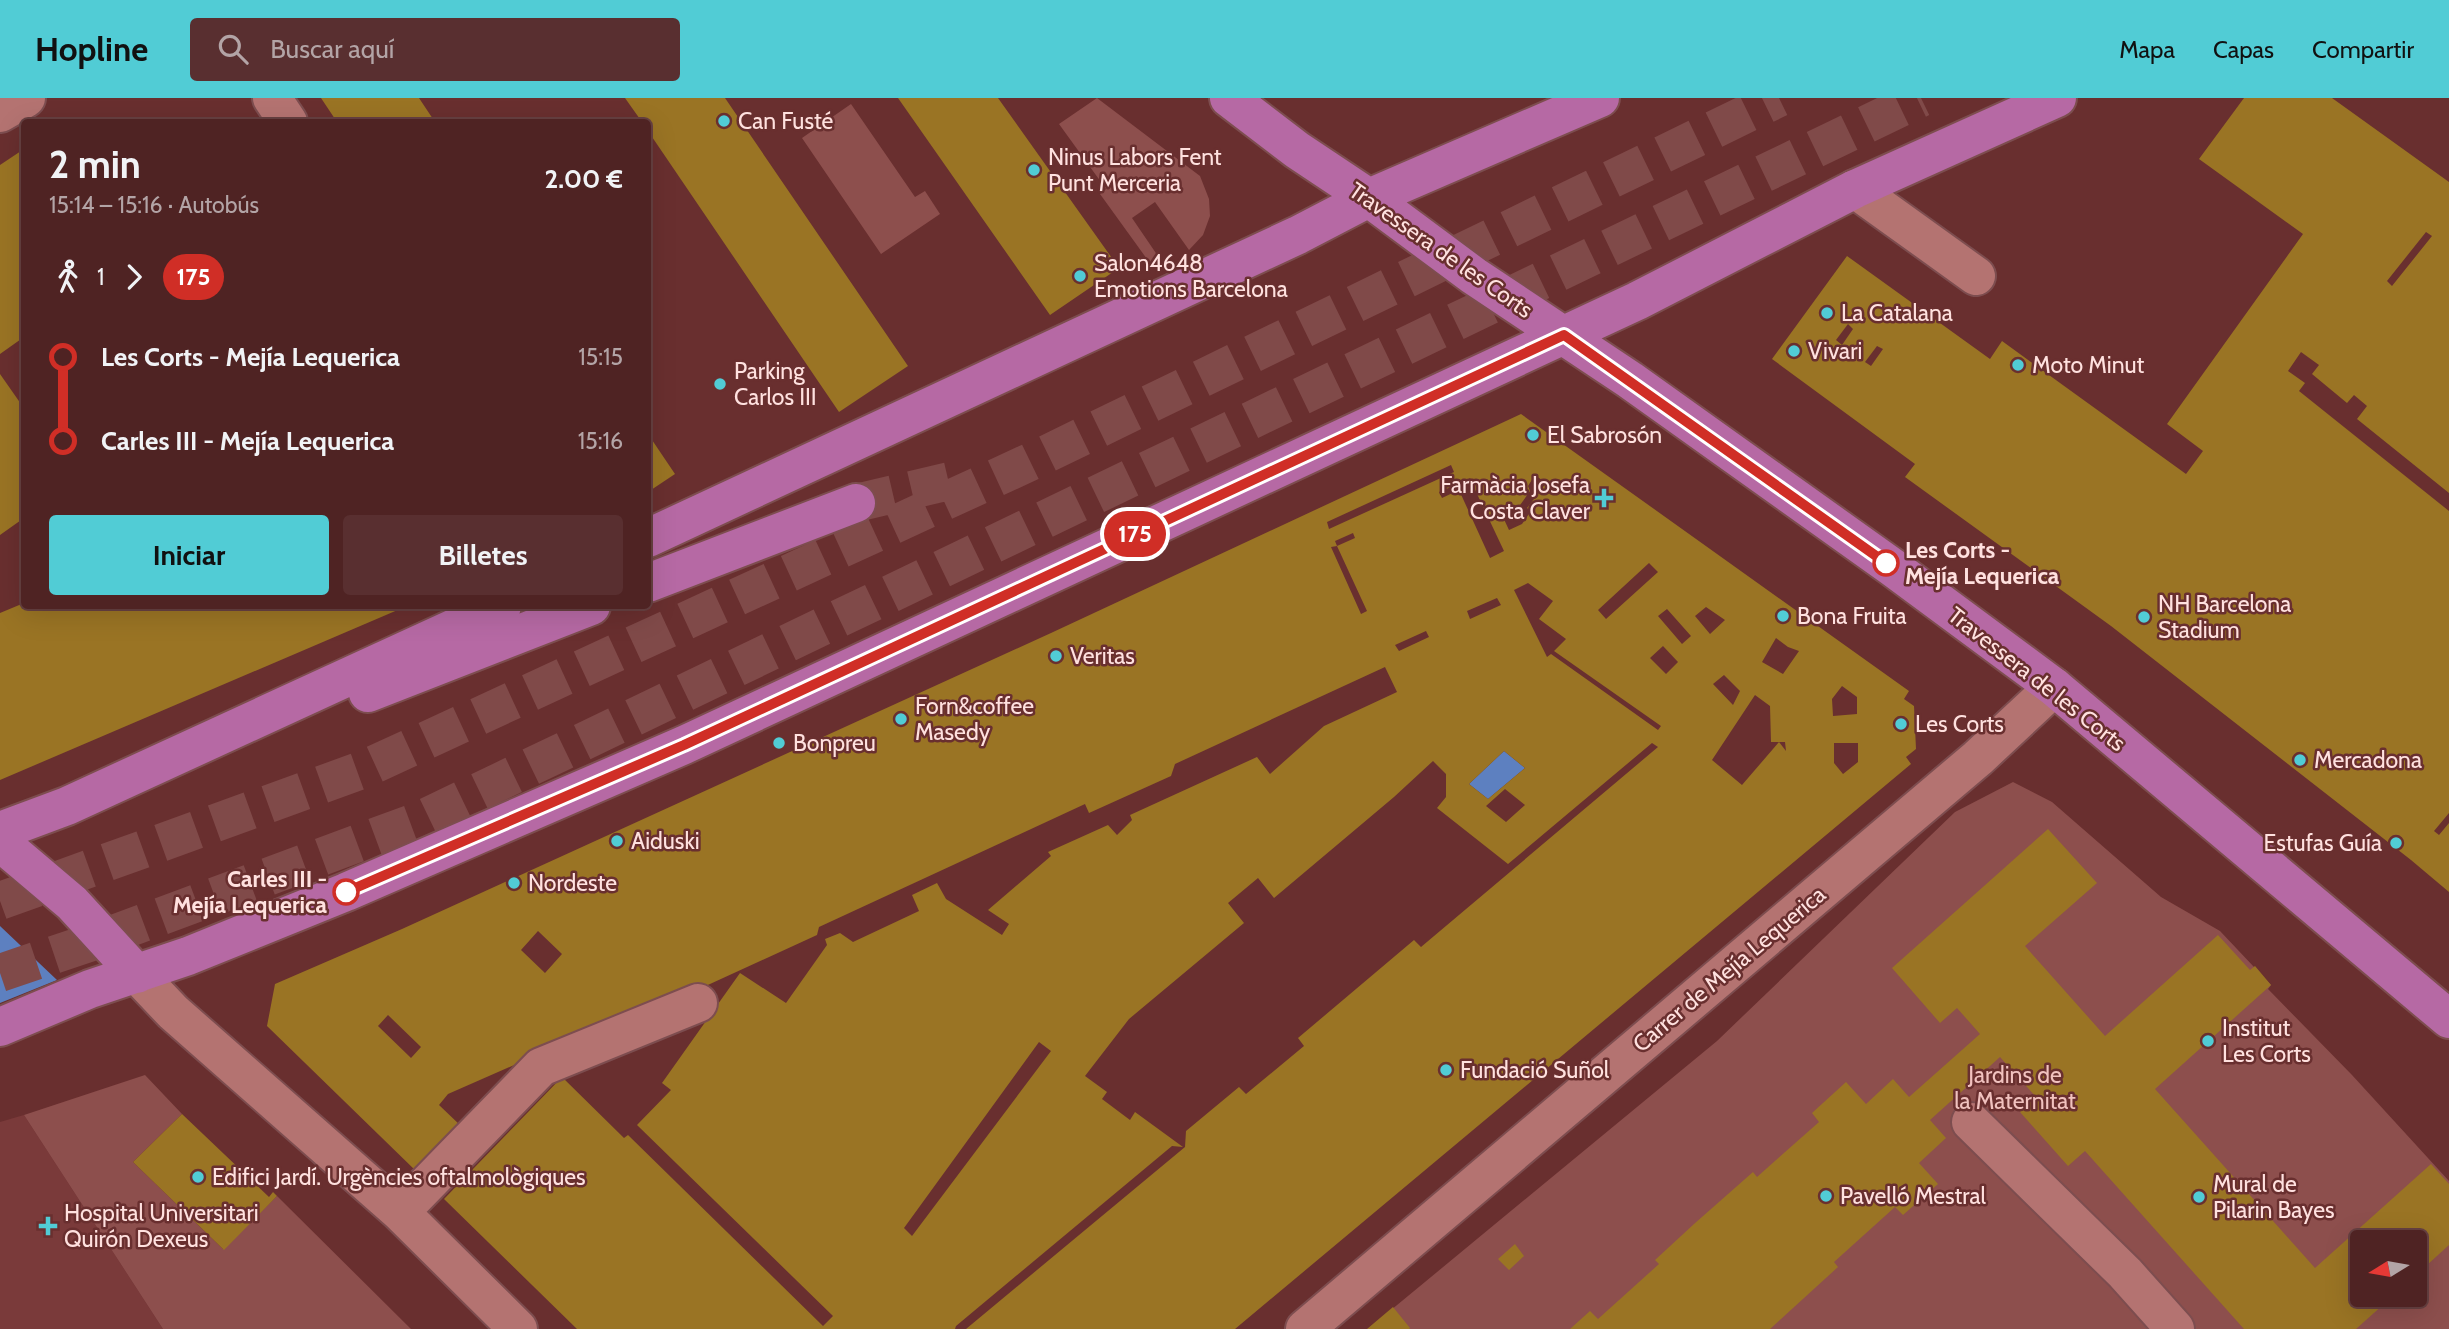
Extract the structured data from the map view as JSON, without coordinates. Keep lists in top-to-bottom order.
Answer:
{
  "streets": {
    "main road": ["Travessera de les Corts"],
    "street": ["Carrer de Mejía Lequerica"]
  },
  "crossings": [
    ["Travessera de les Corts", "Carrer de Mejía Lequerica"]
  ],
  "parks": ["Jardins de la Maternitat"],
  "places": {
    "other": [
      "Can Fusté",
      "Ninus Labors Fent Punt Merceria",
      "Salon4648 Emotions Barcelona",
      "La Catalana",
      "Vivari",
      "Moto Minut",
      "Parking Carlos III",
      "El Sabrosón",
      "Les Corts - Mejía Lequerica",
      "Bona Fruita",
      "NH Barcelona Stadium",
      "Veritas",
      "Forn&coffee Masedy",
      "Les Corts",
      "Bonpreu",
      "Mercadona",
      "Aiduski",
      "Estufas Guía",
      "Nordeste",
      "Carles III - Mejía Lequerica",
      "Institut Les Corts",
      "Fundació Suñol",
      "Edifici Jardí. Urgències oftalmològiques",
      "Pavelló Mestral",
      "Mural de Pilarin Bayes"
    ],
    "health": ["Farmàcia Josefa Costa Claver", "Hospital Universitari Quirón Dexeus"]
  },
  "lines": ["bus line 175"],
  "north": "left",
  "page": {
    "header": "Hopline",
    "search": "Buscar aquí",
    "nav": ["Mapa", "Capas", "Compartir"],
    "on_map": "175",
    "heading": ["2 min", "15:14 – 15:16 · Autobús", "2.00 €"],
    "legs": ["1", "175"],
    "list": [
      {
        "name": "Les Corts - Mejía Lequerica",
        "value": "15:15"
      },
      {
        "name": "Carles III - Mejía Lequerica",
        "value": "15:16"
      }
    ],
    "buttons": ["Iniciar", "Billetes"]
  }
}
